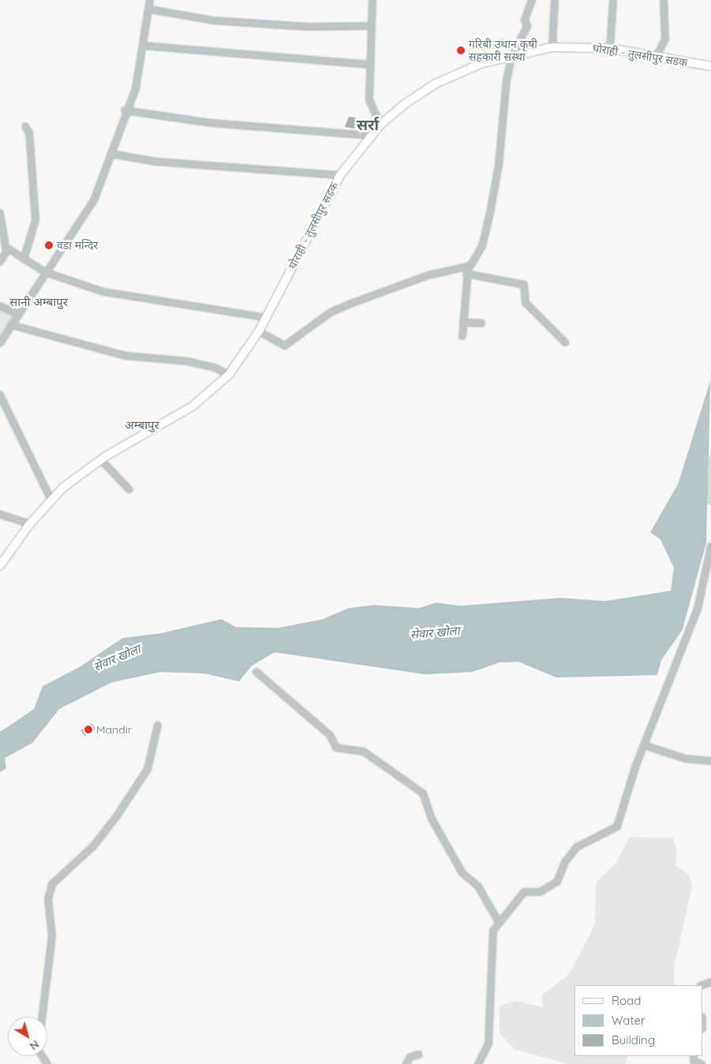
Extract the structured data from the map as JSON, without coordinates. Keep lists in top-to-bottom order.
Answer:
{
  "streets": {
    "main road": ["घोराही - तुलसीपुर सडक"]
  },
  "districts": ["सर्रा", "सानी अम्बापुर", "अम्बापुर"],
  "water": ["सेवार खोला"],
  "places": ["गरिबी उथान कृषी सहकारी सस्था", "वडा मन्दिर", "Mandir"],
  "legend": ["Road", "Water", "Building"],
  "north": "bottom right"
}
